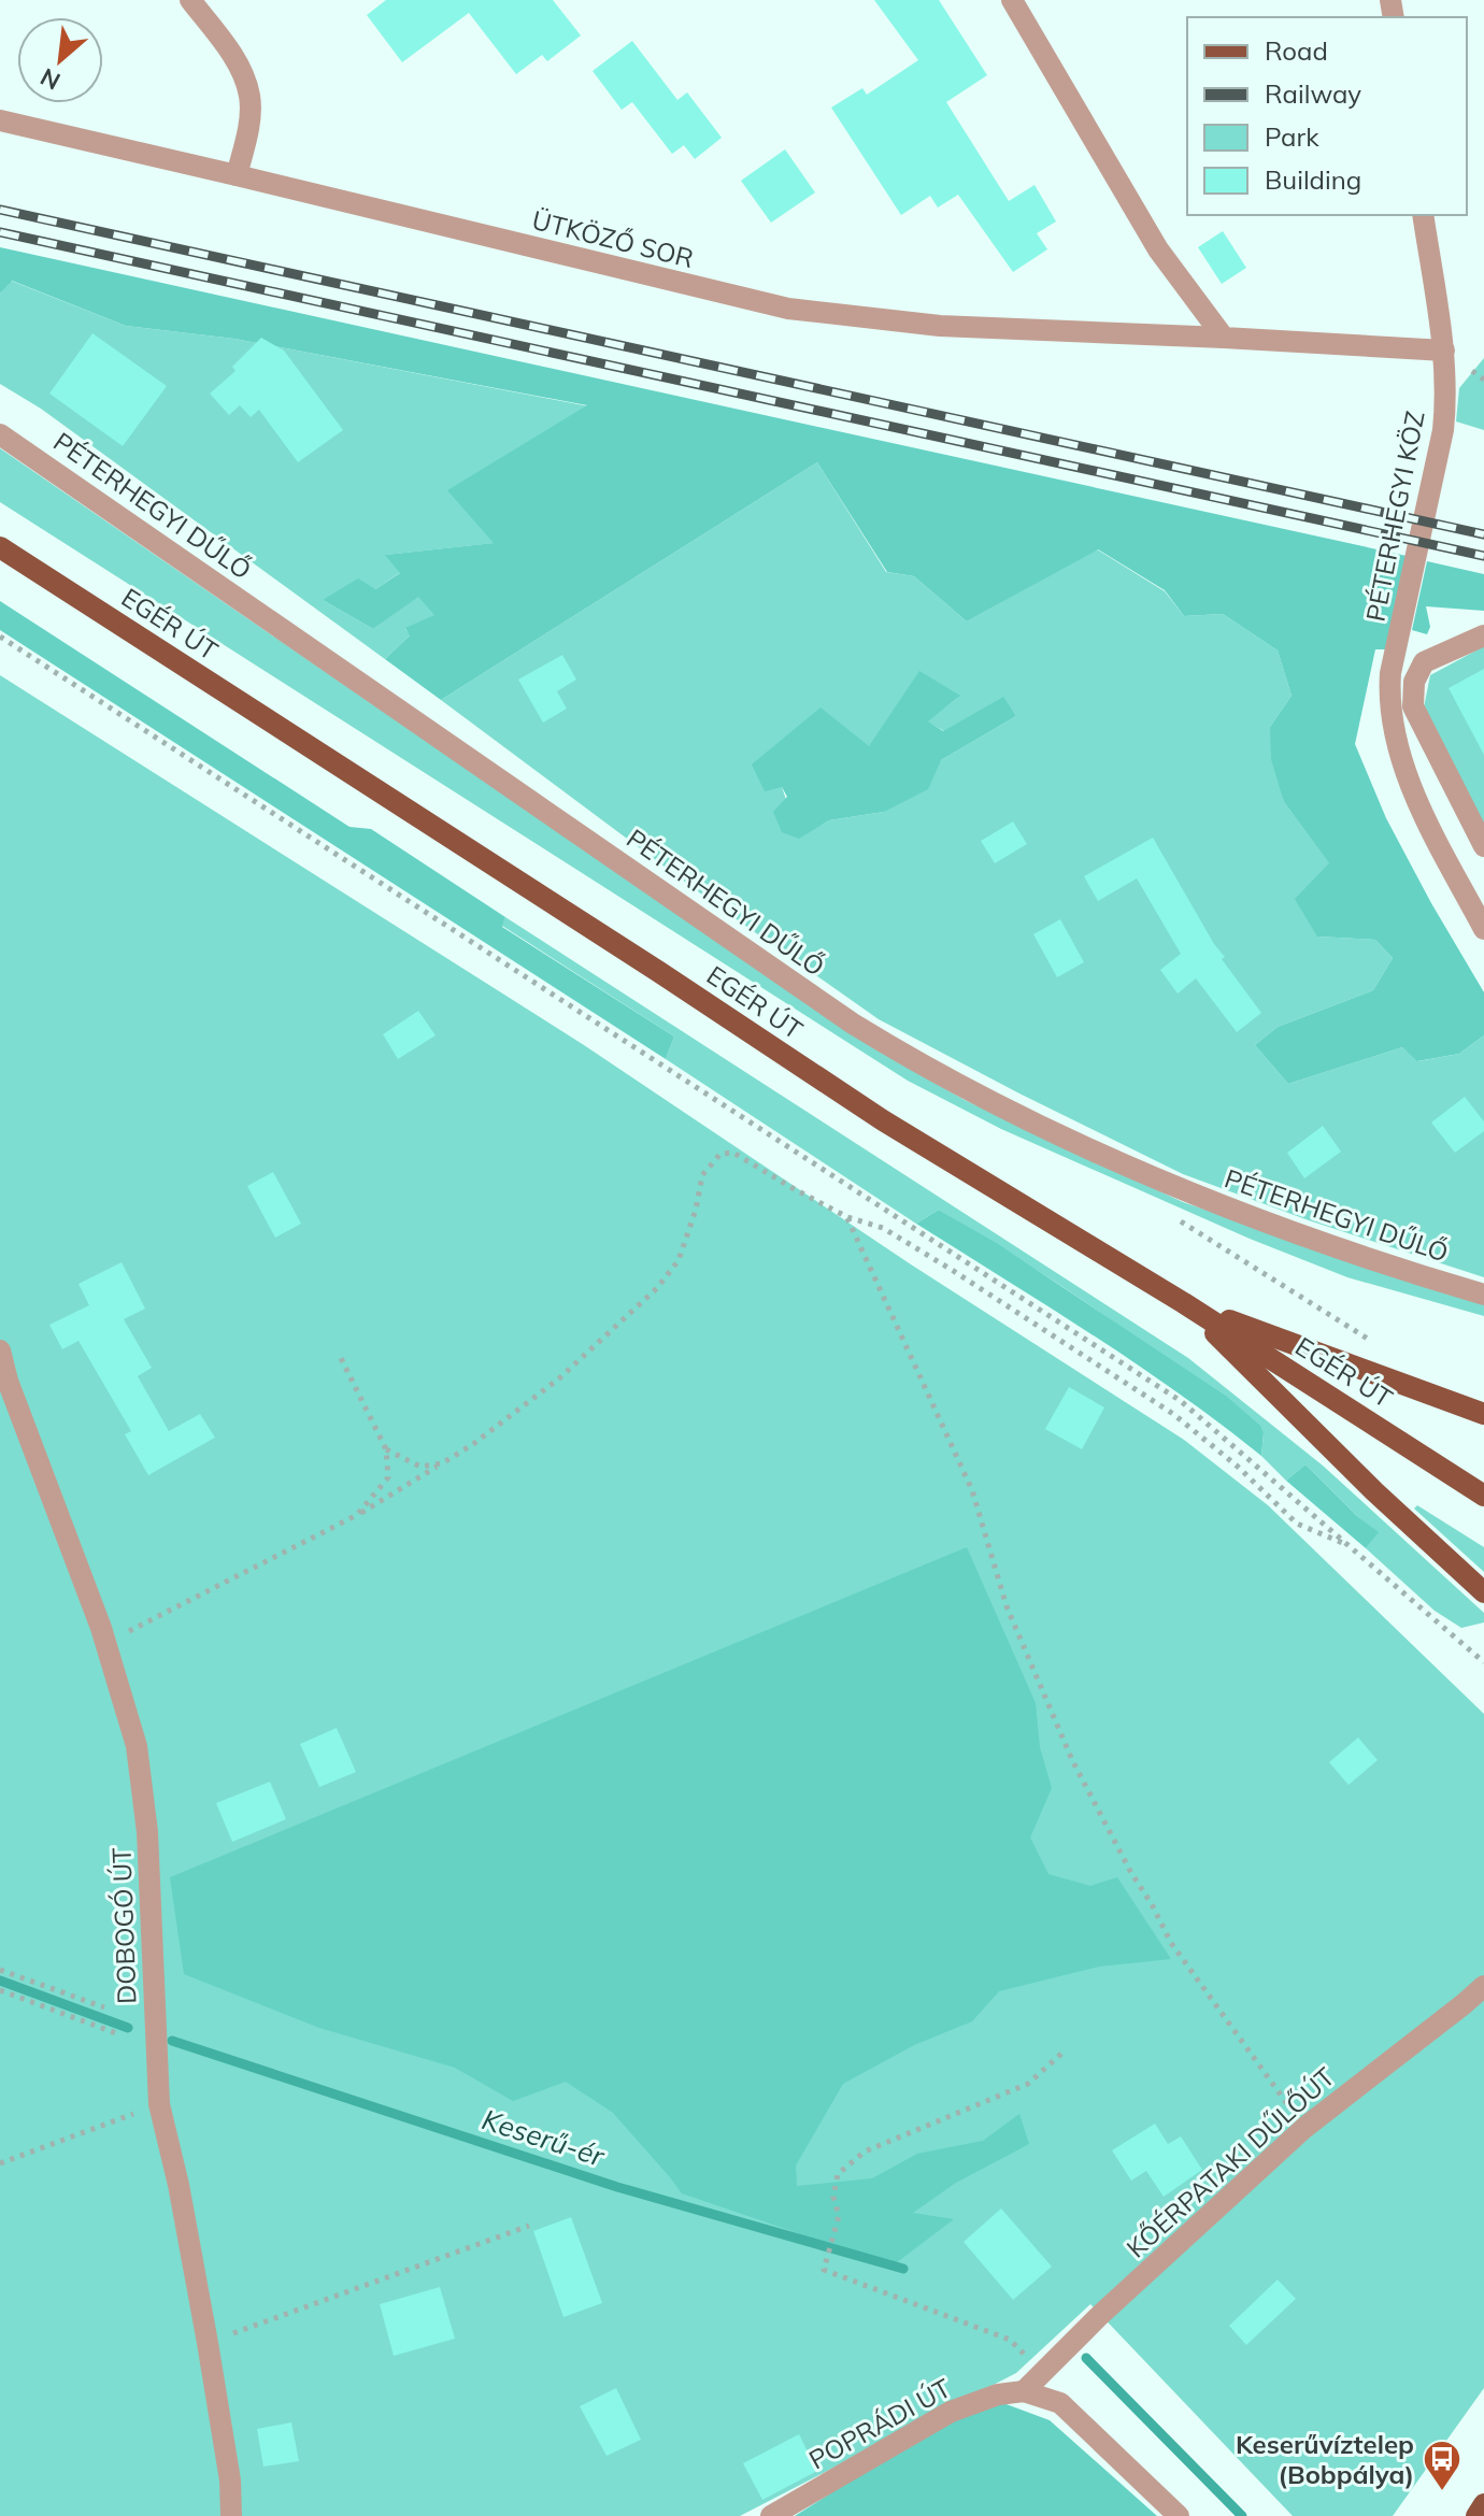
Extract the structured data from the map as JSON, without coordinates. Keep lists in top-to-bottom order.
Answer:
{
  "streets": {
    "main road": ["EGÉR ÚT"],
    "street": [
      "ÜTKÖZŐ SOR",
      "PÉTERHEGYI DŰLŐ",
      "PÉTERHEGYI KÖZ",
      "DOBOGÓ ÚT",
      "KŐÉRPATAKI DŰLŐÚT",
      "POPRÁDI ÚT"
    ]
  },
  "crossings": [
    ["KŐÉRPATAKI DŰLŐÚT", "POPRÁDI ÚT"]
  ],
  "water": ["Keserű-ér"],
  "places": {
    "bus stop": ["Keserűvíztelep (Bobpálya)"]
  },
  "legend": [
    "Road",
    "Railway",
    "Park",
    "Building"
  ],
  "north": "bottom left"
}
